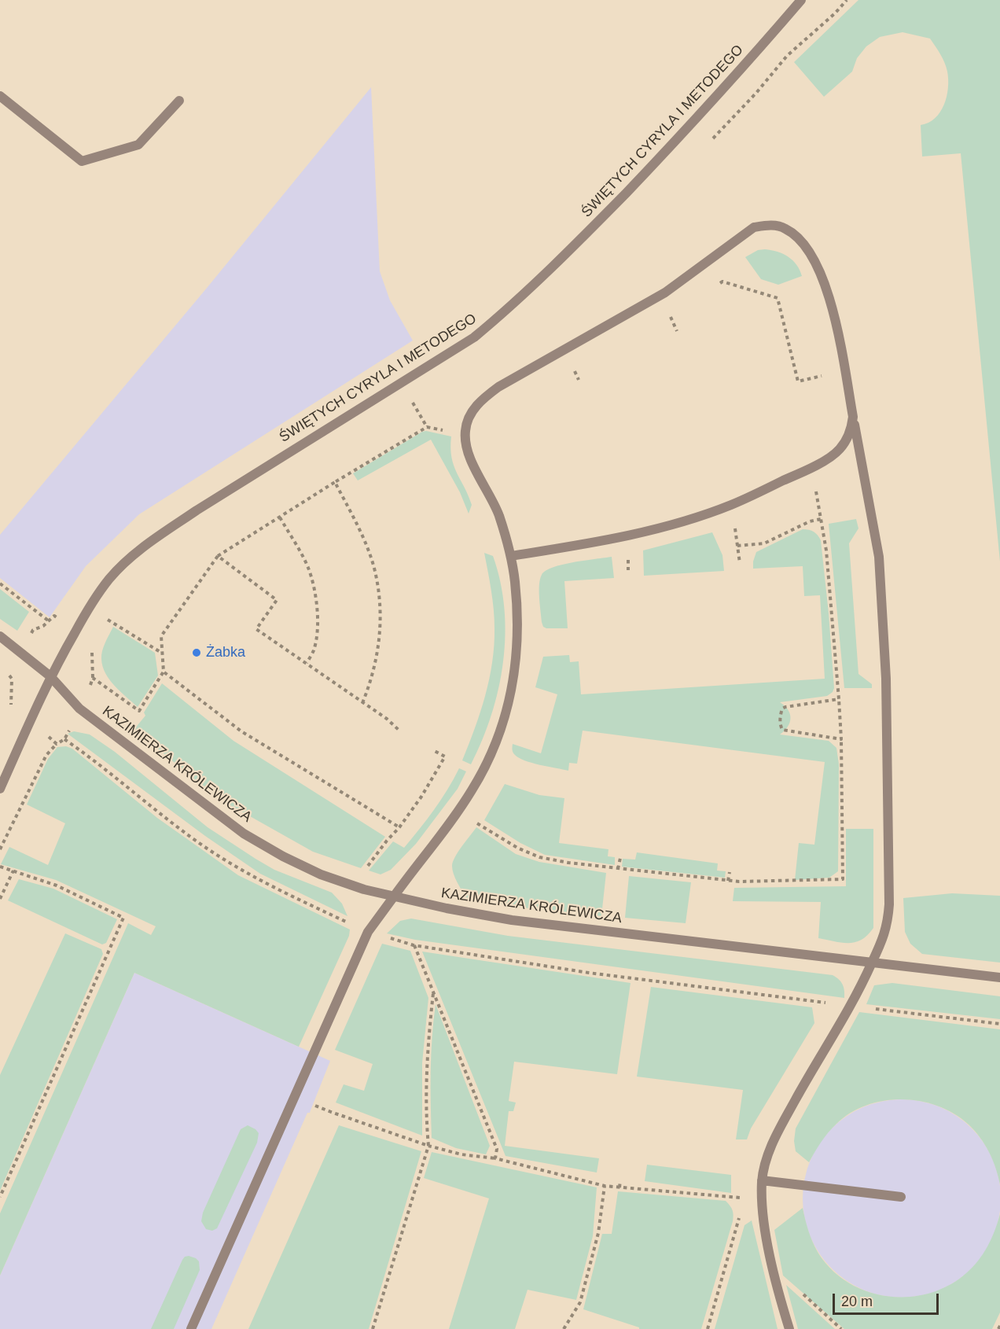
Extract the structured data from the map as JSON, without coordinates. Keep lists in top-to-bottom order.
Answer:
{
  "streets": {
    "street": ["ŚWIĘTYCH CYRYLA I METODEGO", "KAZIMIERZA KRÓLEWICZA"]
  },
  "crossings": [
    ["ŚWIĘTYCH CYRYLA I METODEGO", "KAZIMIERZA KRÓLEWICZA"]
  ],
  "places": ["Żabka"],
  "scale_bar": "20 m"
}
